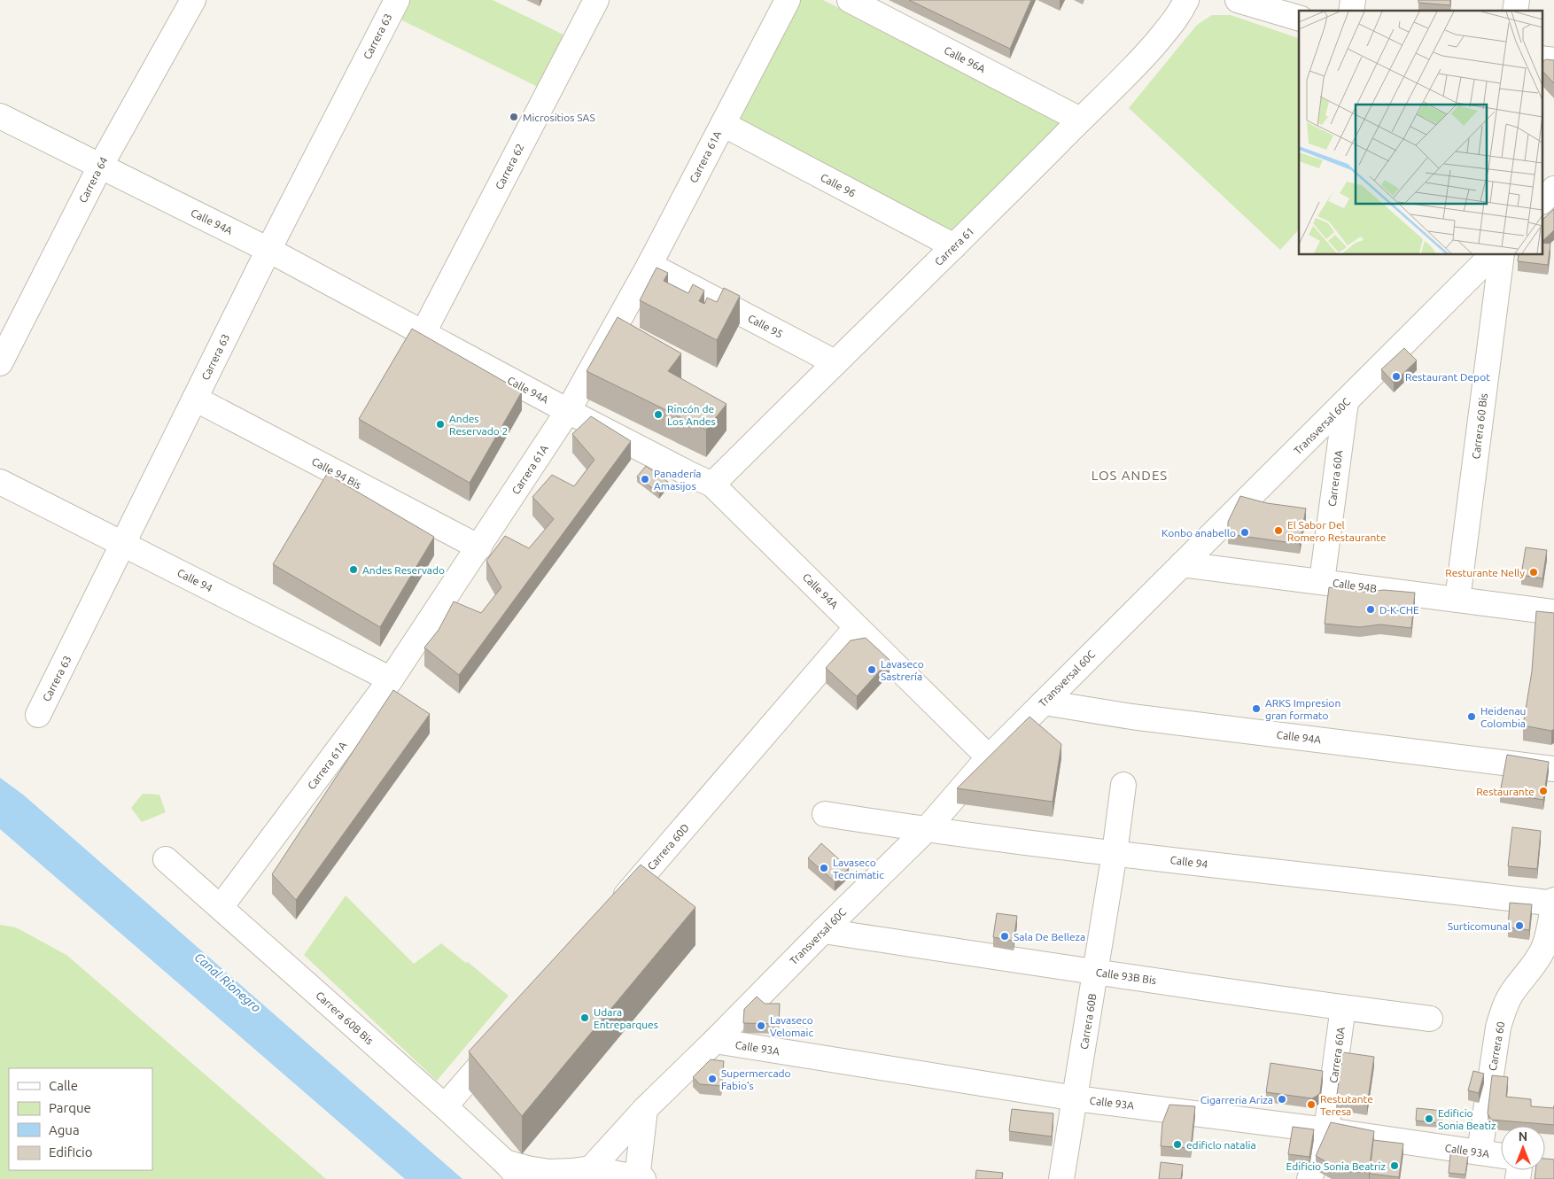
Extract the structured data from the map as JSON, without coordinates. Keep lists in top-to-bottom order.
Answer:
{
  "streets": {
    "street": [
      "Carrera 63",
      "Calle 96A",
      "Carrera 61A",
      "Carrera 62",
      "Carrera 64",
      "Calle 96",
      "Calle 94A",
      "Carrera 61",
      "Calle 95",
      "Transversal 60C",
      "Carrera 60 Bis",
      "Calle 94 Bis",
      "Carrera 60A",
      "Calle 94",
      "Calle 94B",
      "Carrera 60D",
      "Calle 93B Bis",
      "Carrera 60B Bis",
      "Carrera 60B",
      "Carrera 60",
      "Calle 93A"
    ]
  },
  "crossings": [
    ["Carrera 63", "Calle 94A"],
    ["Carrera 63", "Calle 94 Bis"],
    ["Carrera 63", "Calle 94"],
    ["Calle 96A", "Carrera 61"],
    ["Carrera 61A", "Calle 96"],
    ["Carrera 61A", "Calle 94A"],
    ["Carrera 61A", "Calle 95"],
    ["Carrera 61A", "Calle 94 Bis"],
    ["Carrera 61A", "Calle 94"],
    ["Carrera 61A", "Carrera 60B Bis"],
    ["Carrera 62", "Calle 94A"],
    ["Carrera 64", "Calle 94A"],
    ["Calle 96", "Carrera 61"],
    ["Calle 94A", "Carrera 61"],
    ["Calle 94A", "Transversal 60C"],
    ["Calle 94A", "Carrera 60D"],
    ["Carrera 61", "Calle 95"],
    ["Transversal 60C", "Carrera 60A"],
    ["Transversal 60C", "Calle 94"],
    ["Transversal 60C", "Calle 94B"],
    ["Transversal 60C", "Calle 93B Bis"],
    ["Transversal 60C", "Calle 93A"],
    ["Carrera 60 Bis", "Calle 94B"],
    ["Carrera 60A", "Calle 94B"],
    ["Carrera 60A", "Calle 93B Bis"],
    ["Carrera 60A", "Calle 93A"],
    ["Calle 94", "Carrera 60B"],
    ["Calle 94", "Carrera 60"],
    ["Calle 93B Bis", "Carrera 60B"],
    ["Carrera 60B", "Calle 93A"],
    ["Carrera 60", "Calle 93A"]
  ],
  "districts": ["LOS ANDES"],
  "water": ["Canal Rionegro"],
  "places": [
    "Micrositios SAS",
    "Restaurant Depot",
    "Rincón de Los Andes",
    "Andes Reservado 2",
    "Panadería Amasijos",
    "El Sabor Del Romero Restaurante",
    "Konbo anabello",
    "Andes Reservado",
    "Resturante Nelly",
    "D-K-CHE",
    "Lavaseco Sastrería",
    "ARKS Impresion gran formato",
    "Heidenau Colombia",
    "Restaurante",
    "Lavaseco Tecnimatic",
    "Surticomunal",
    "Sala De Belleza",
    "Udara Entreparques",
    "Lavaseco Velomaic",
    "Supermercado Fabio's",
    "Cigarreria Ariza",
    "Restutante Teresa",
    "Edificio Sonia Beatiz",
    "edificlo natalia",
    "Edificio Sonia Beatriz"
  ],
  "legend": [
    "Calle",
    "Parque",
    "Agua",
    "Edificio"
  ],
  "north": "top"
}
